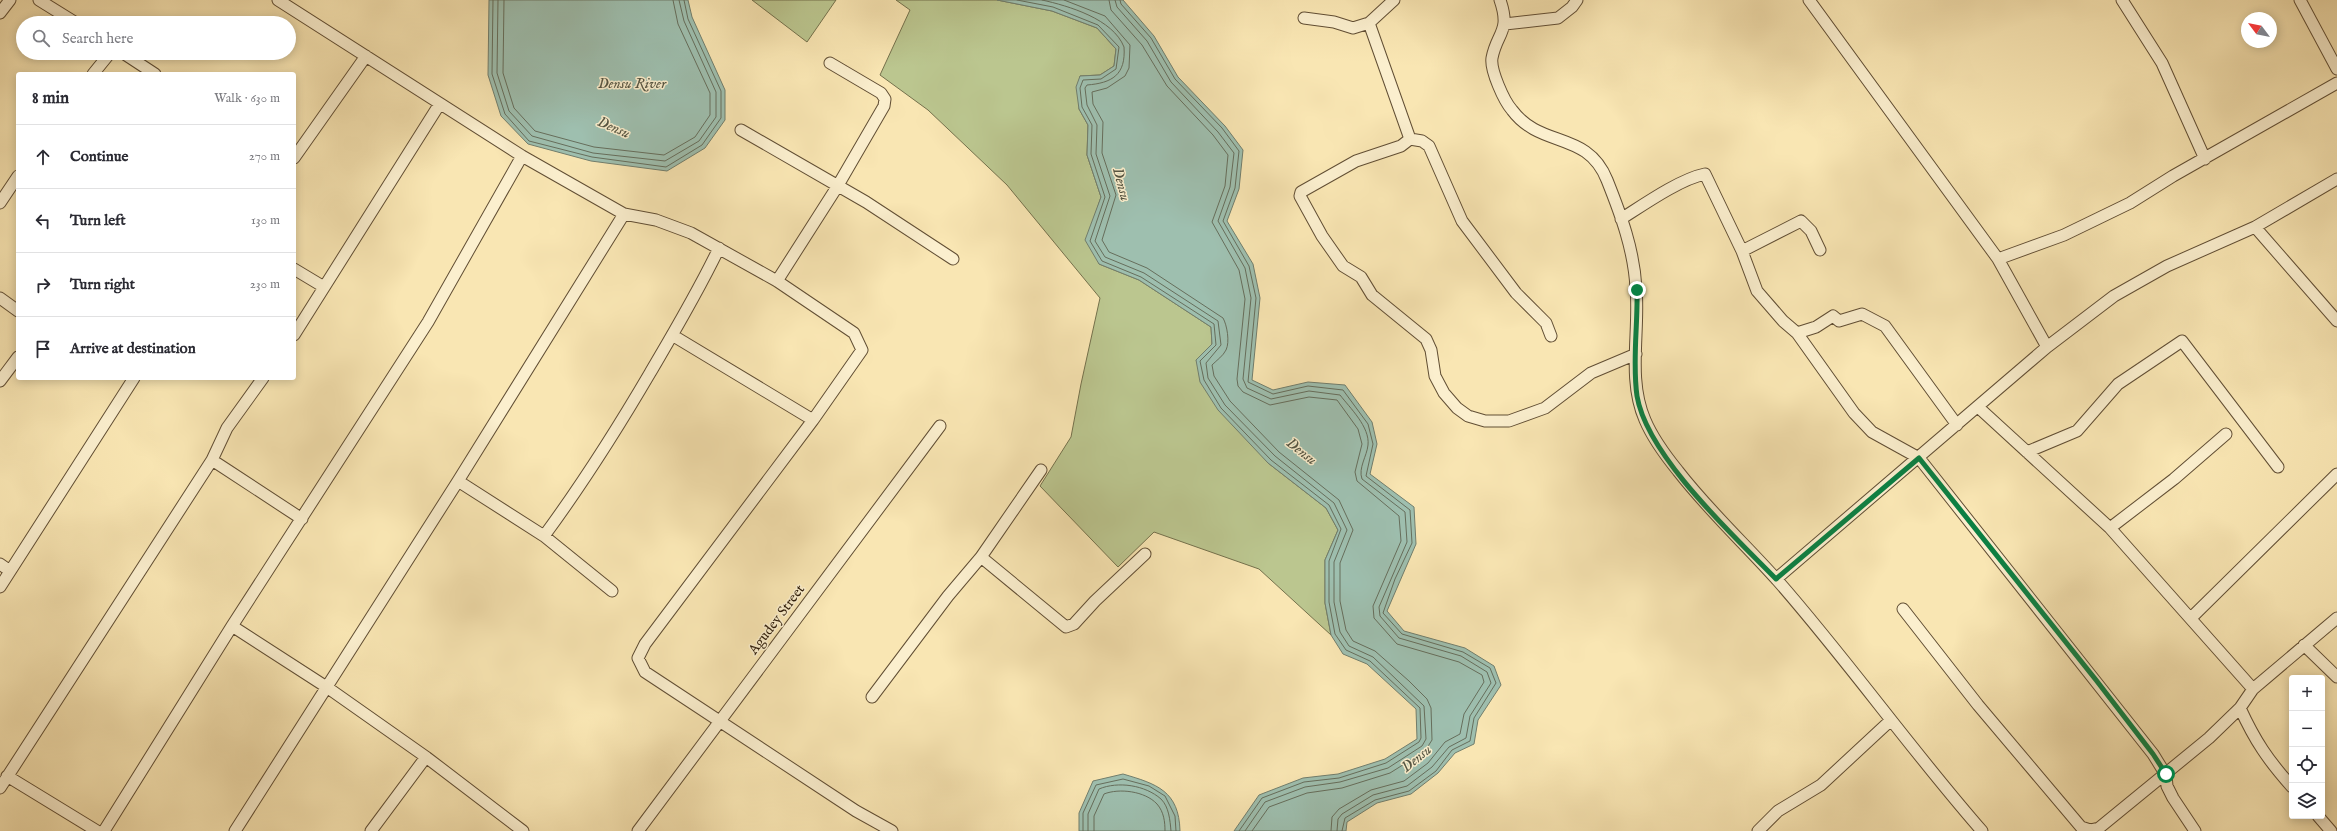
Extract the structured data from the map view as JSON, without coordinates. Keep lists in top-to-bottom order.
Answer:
{
  "streets": {
    "street": ["Agudey Street"]
  },
  "water": ["Densu River", "Densu"],
  "north": "top left",
  "page": {
    "search": "Search here",
    "heading": ["8 min", "Walk · 630 m"],
    "list": [
      ["Continue", "270 m"],
      ["Turn left", "130 m"],
      ["Turn right", "230 m"],
      "Arrive at destination"
    ],
    "map_buttons": ["+", "−"]
  }
}
